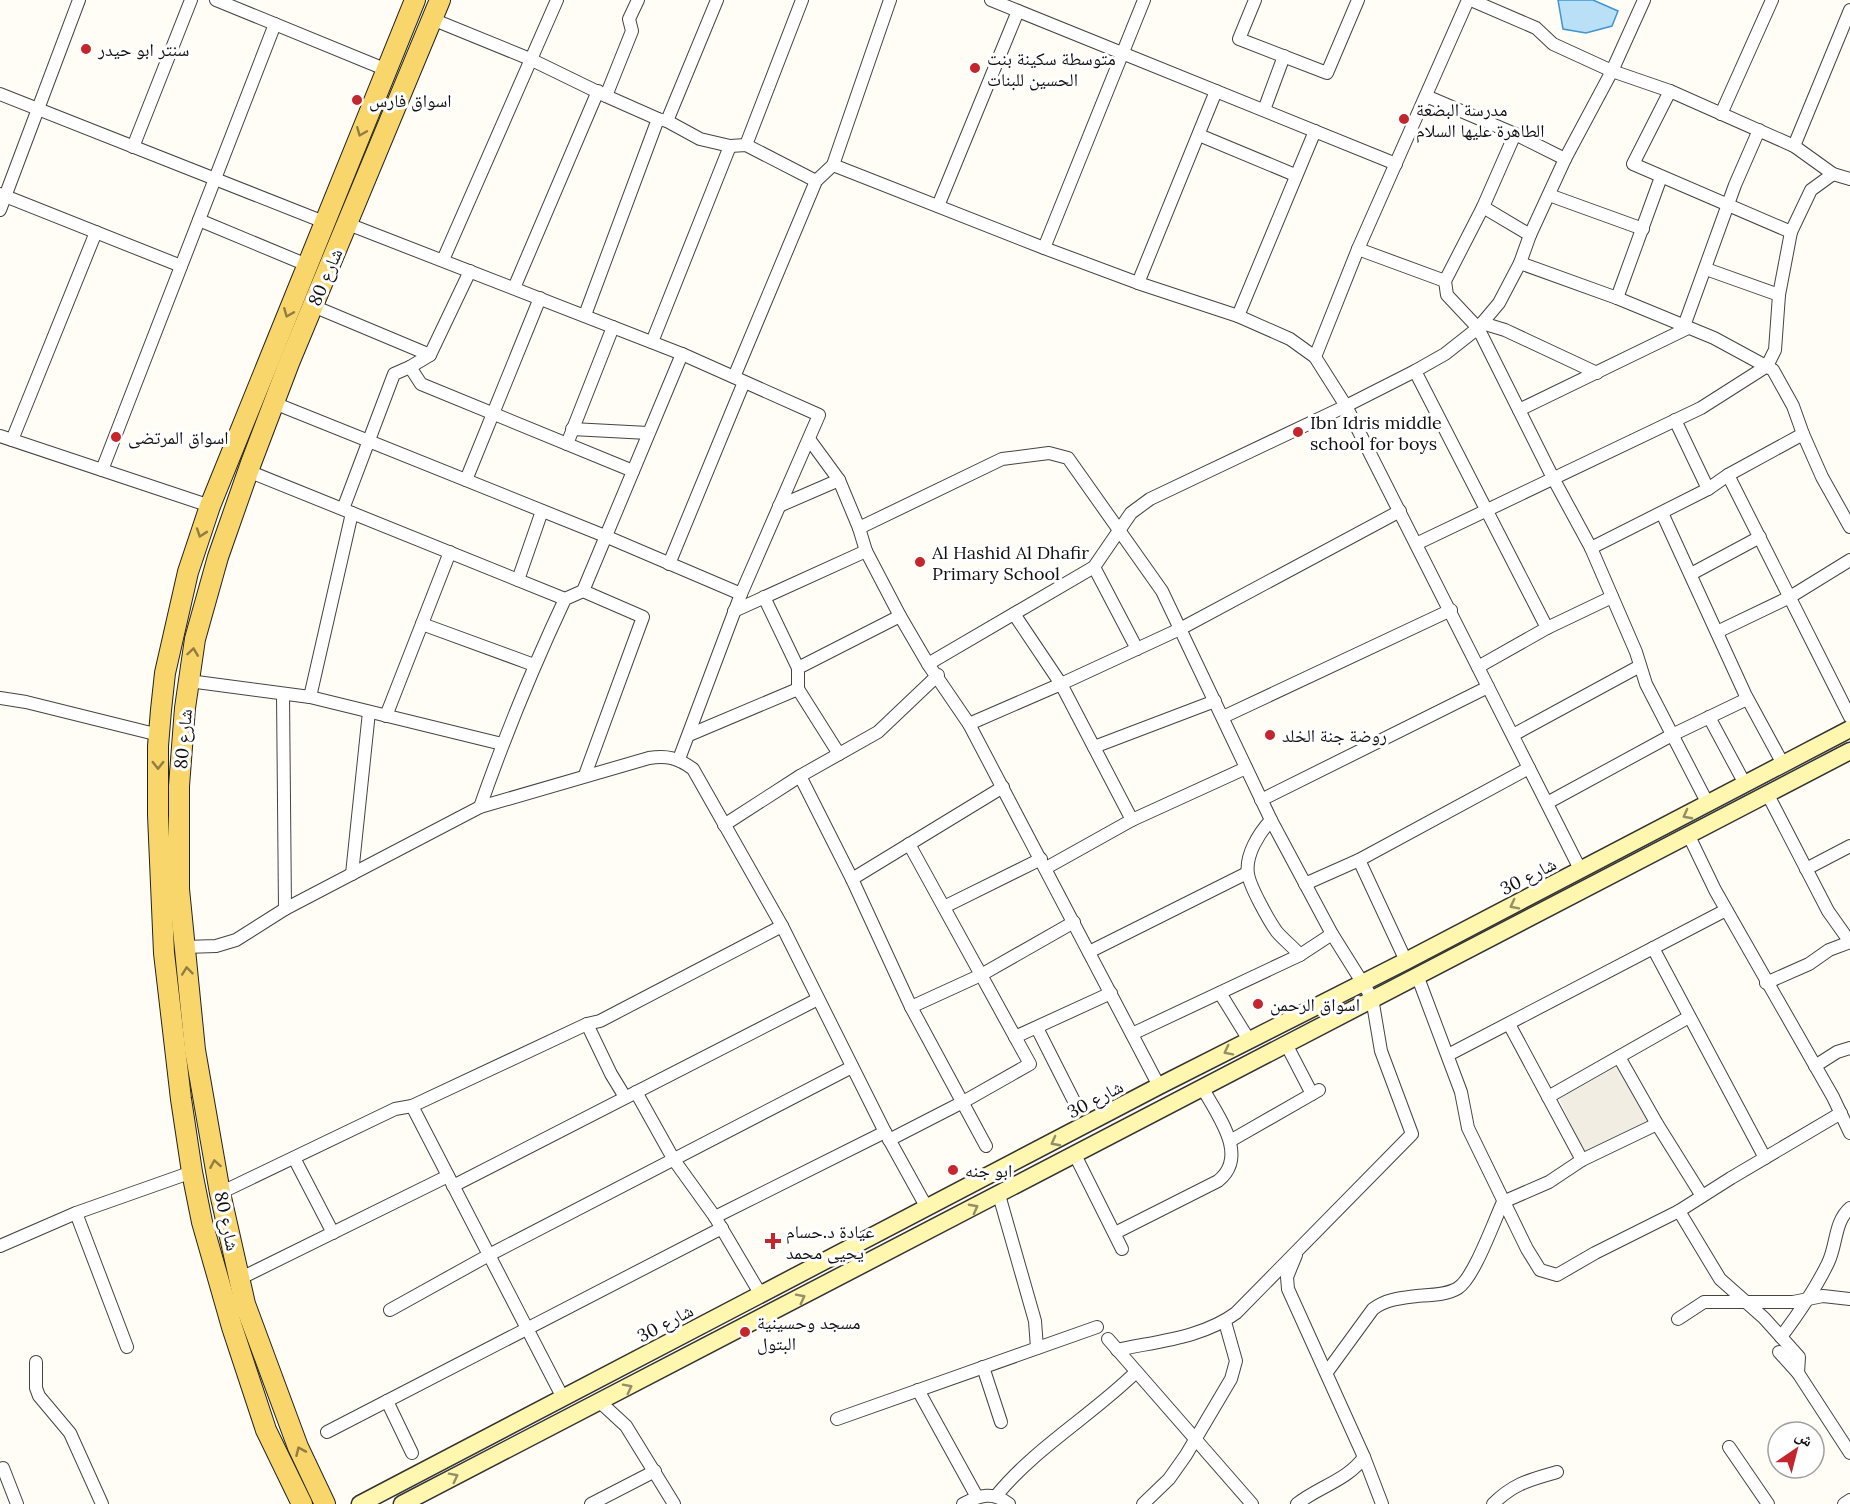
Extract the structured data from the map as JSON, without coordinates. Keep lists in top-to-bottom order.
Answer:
{
  "streets": {
    "main road": ["شارع 80"],
    "street": ["شارع 30"]
  },
  "places": {
    "other": [
      "سنتر ابو حيدر",
      "متوسطة سكينة بنت الحسين للبنات",
      "اسواق فارس",
      "مدرسة البضعة الطاهرة عليها السلام",
      "Ibn Idris middle school for boys",
      "اسواق المرتضى",
      "Al Hashid Al Dhafir Primary School",
      "روضة جنة الخلد",
      "اسواق الرحمن",
      "ابو جنه",
      "مسجد وحسينية البتول"
    ],
    "health": ["عيادة د.حسام يحيى محمد"]
  },
  "north": "top right"
}
